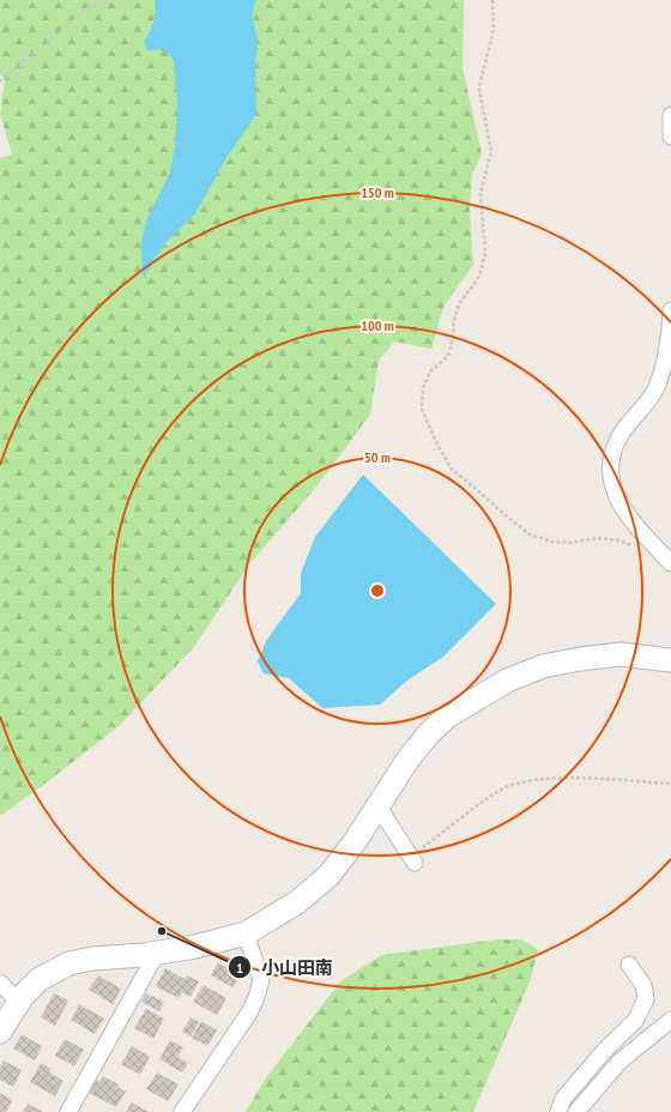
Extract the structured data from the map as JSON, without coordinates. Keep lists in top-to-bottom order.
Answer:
{
  "places": ["小山田南"],
  "rings": ["150 m", "100 m", "50 m"]
}
